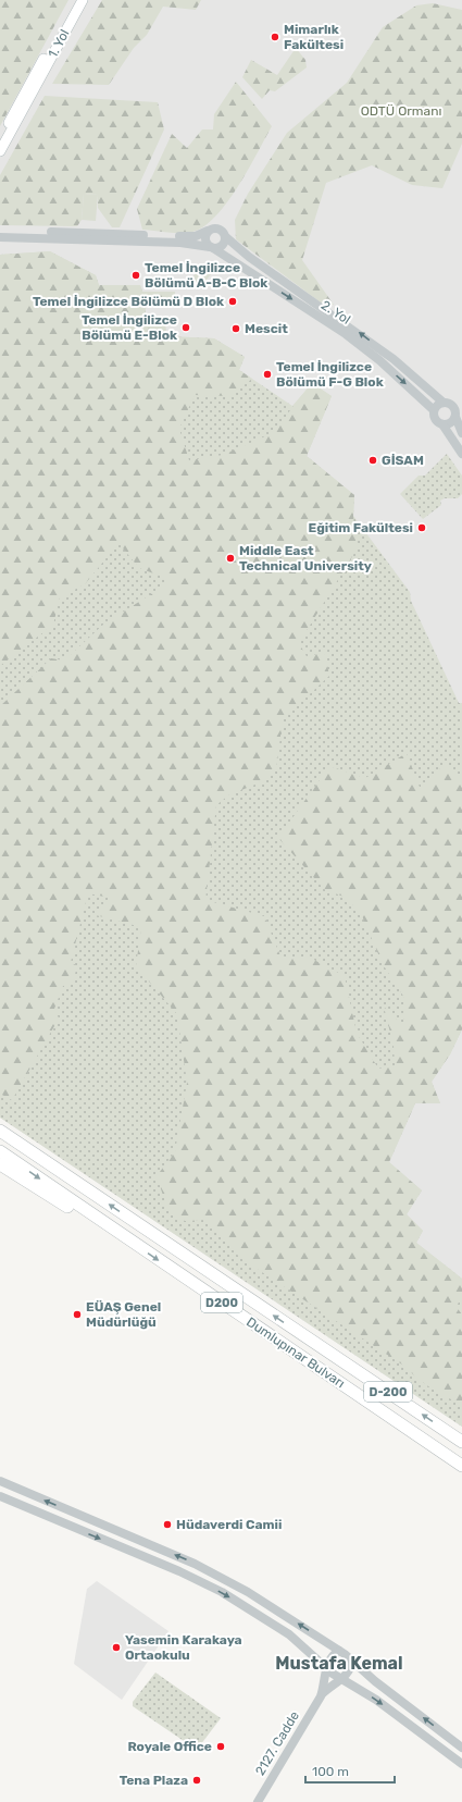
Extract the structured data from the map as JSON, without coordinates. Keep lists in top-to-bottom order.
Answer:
{
  "streets": {
    "highway": ["D200", "Dumlupınar Bulvarı", "D-200"],
    "main road": ["1. Yol"],
    "street": ["2. Yol", "2127. Cadde"]
  },
  "districts": ["Mustafa Kemal"],
  "parks": ["ODTÜ Ormanı"],
  "places": [
    "Mimarlık Fakültesi",
    "Temel İngilizce Bölümü A-B-C Blok",
    "Temel İngilizce Bölümü D Blok",
    "Temel İngilizce Bölümü E-Blok",
    "Mescit",
    "Temel İngilizce Bölümü F-G Blok",
    "GİSAM",
    "Eğitim Fakültesi",
    "Middle East Technical University",
    "EÜAŞ Genel Müdürlüğü",
    "Hüdaverdi Camii",
    "Yasemin Karakaya Ortaokulu",
    "Royale Office",
    "Tena Plaza"
  ],
  "scale_bar": "100 m"
}
